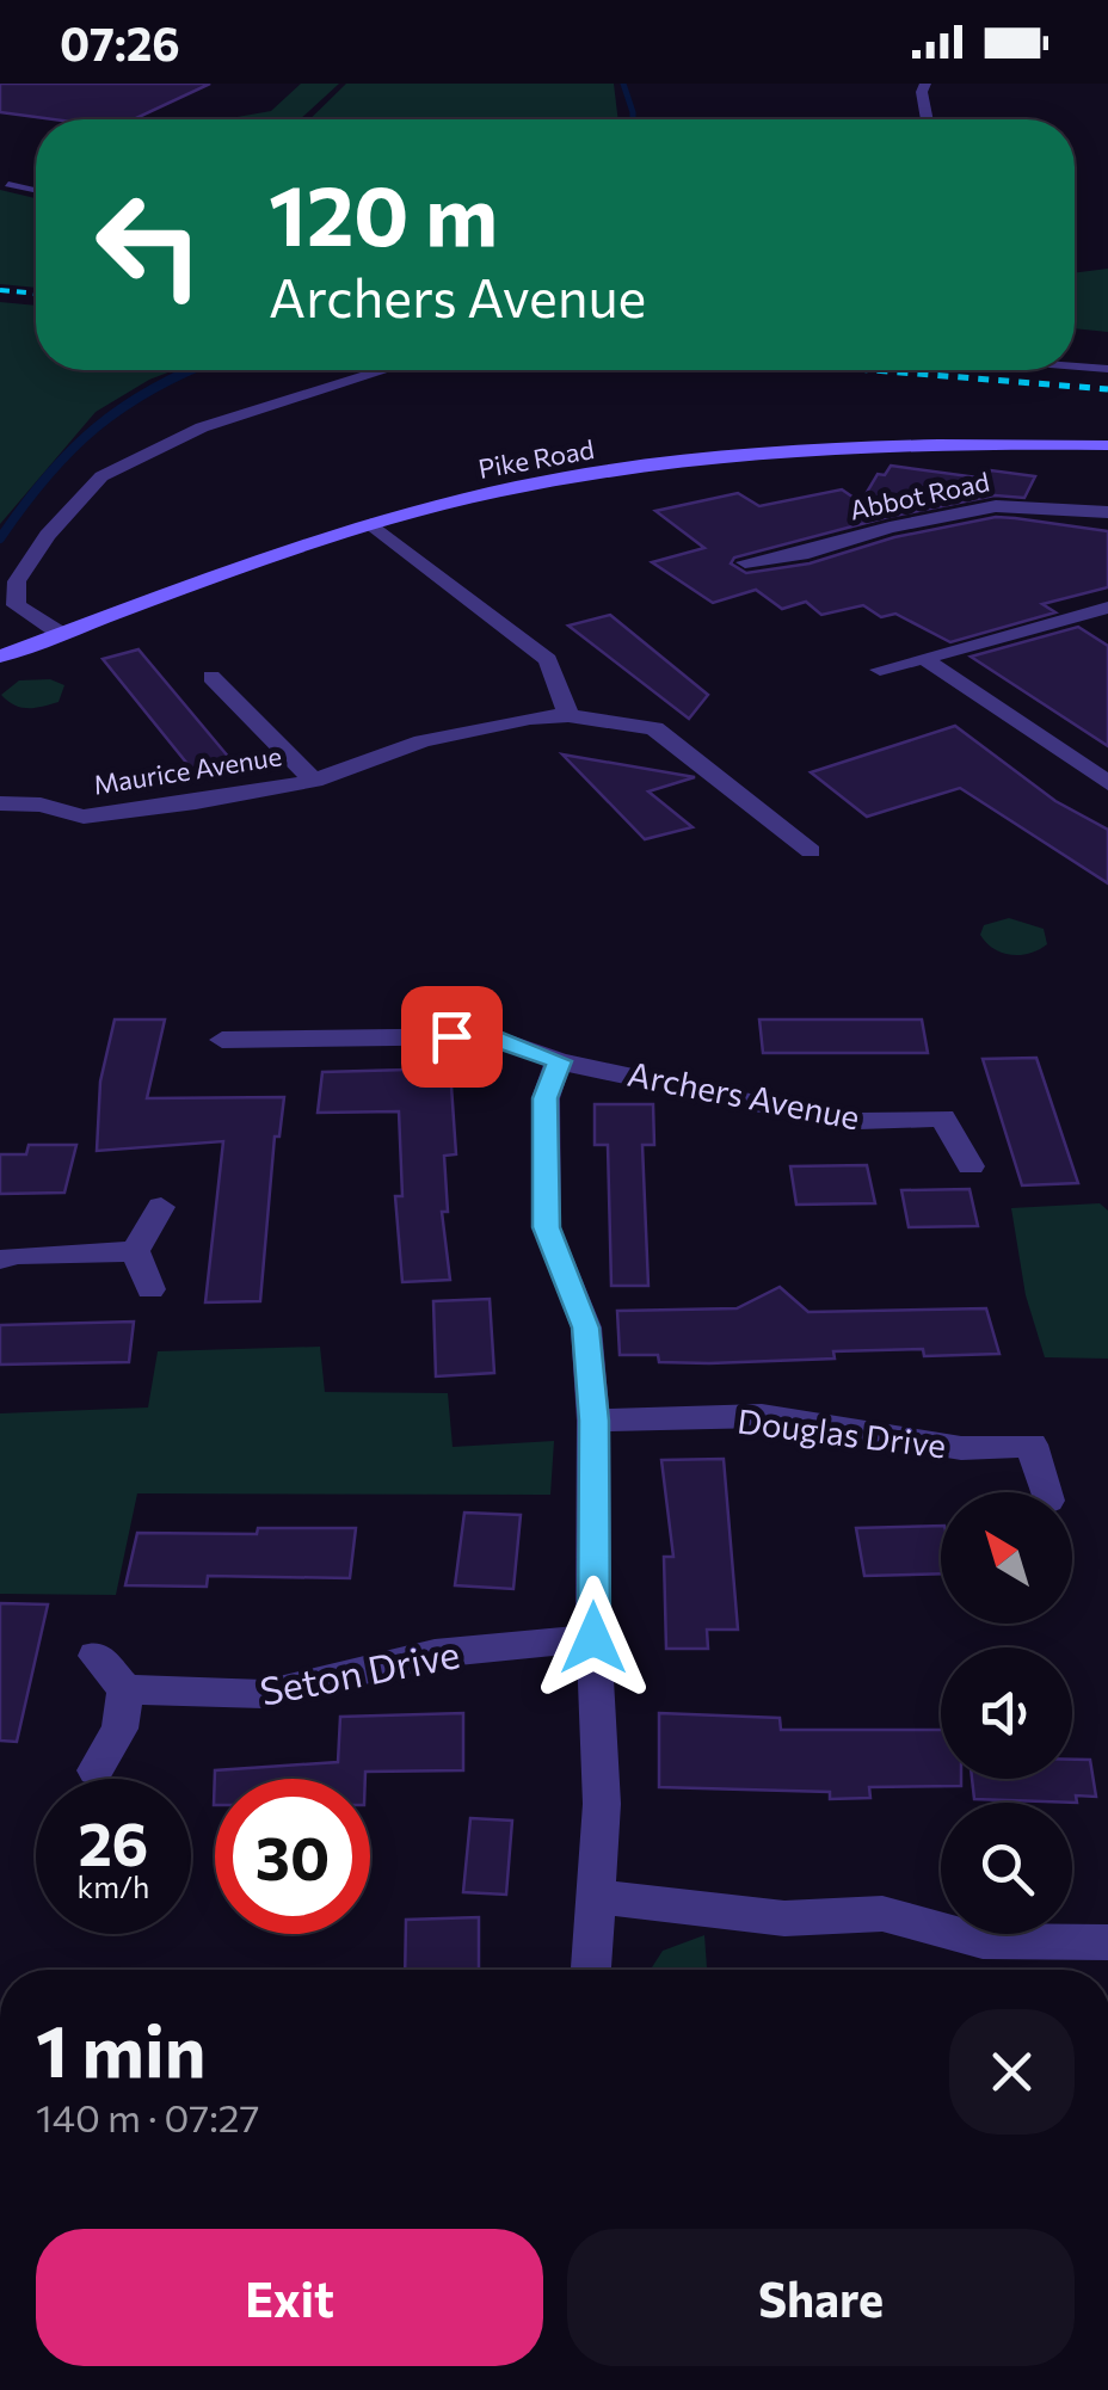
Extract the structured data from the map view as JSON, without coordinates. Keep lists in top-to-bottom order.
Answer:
{
  "streets": {
    "street": [
      "Pike Road",
      "Abbot Road",
      "Maurice Avenue",
      "Archers Avenue",
      "Douglas Drive",
      "Seton Drive"
    ]
  },
  "north": "top left",
  "page": {
    "status": "07:26",
    "turn": ["120 m", "Archers Avenue"],
    "speed": "26 km/h",
    "limit": "30",
    "heading": ["1 min", "140 m · 07:27"],
    "buttons": ["Exit", "Share"]
  }
}
